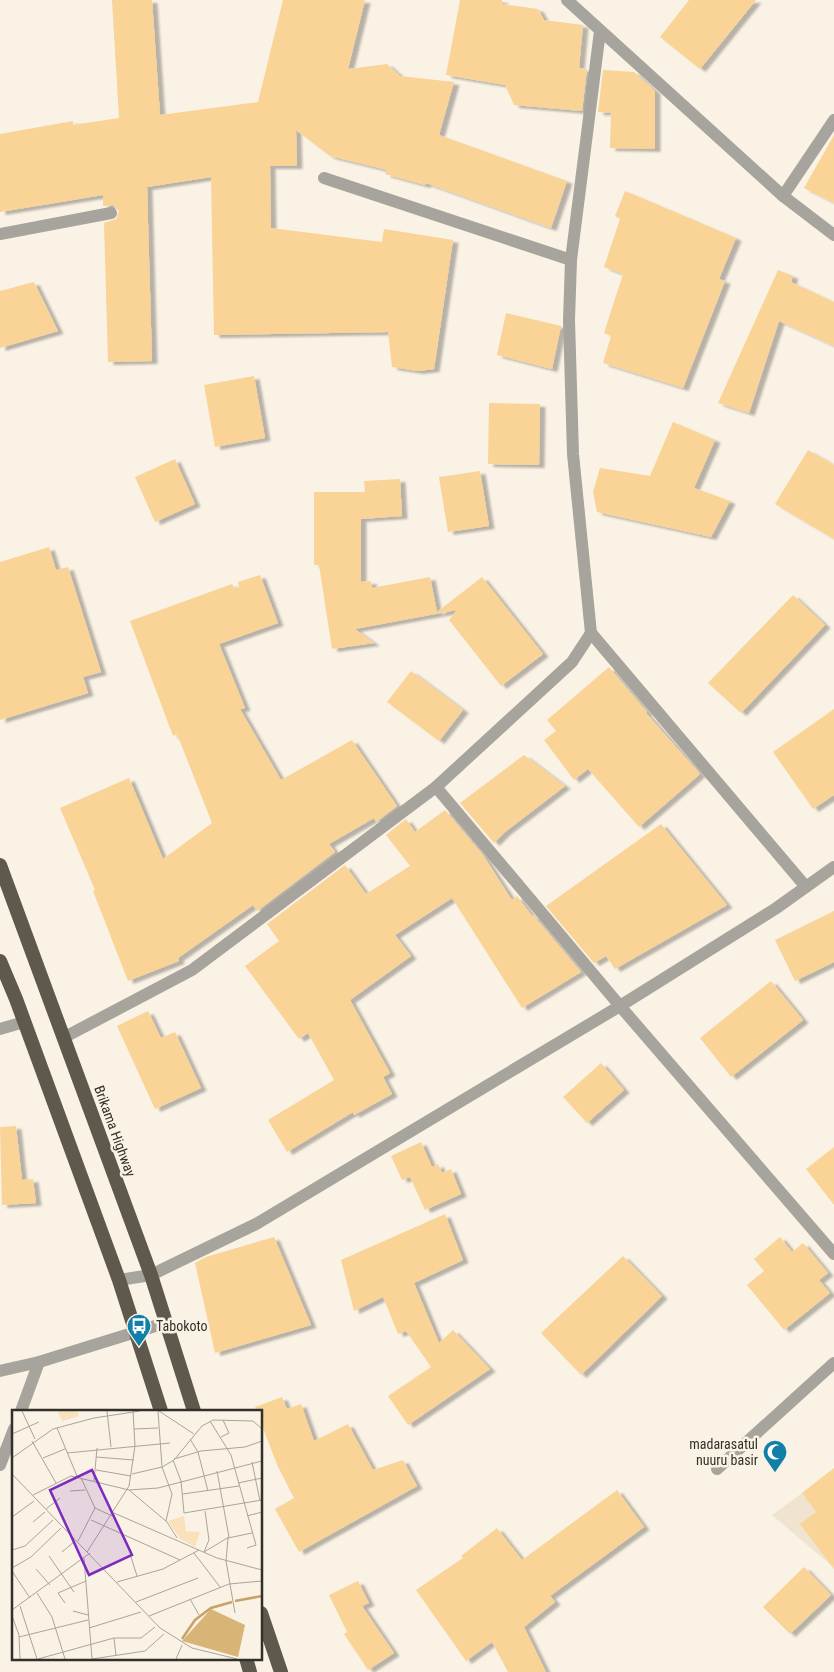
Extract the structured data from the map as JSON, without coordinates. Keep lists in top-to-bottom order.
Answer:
{
  "streets": {
    "highway": ["Brikama Highway"]
  },
  "places": {
    "bus stop": ["Tabokoto"],
    "mosque": ["madarasatul nuuru basir"]
  }
}
